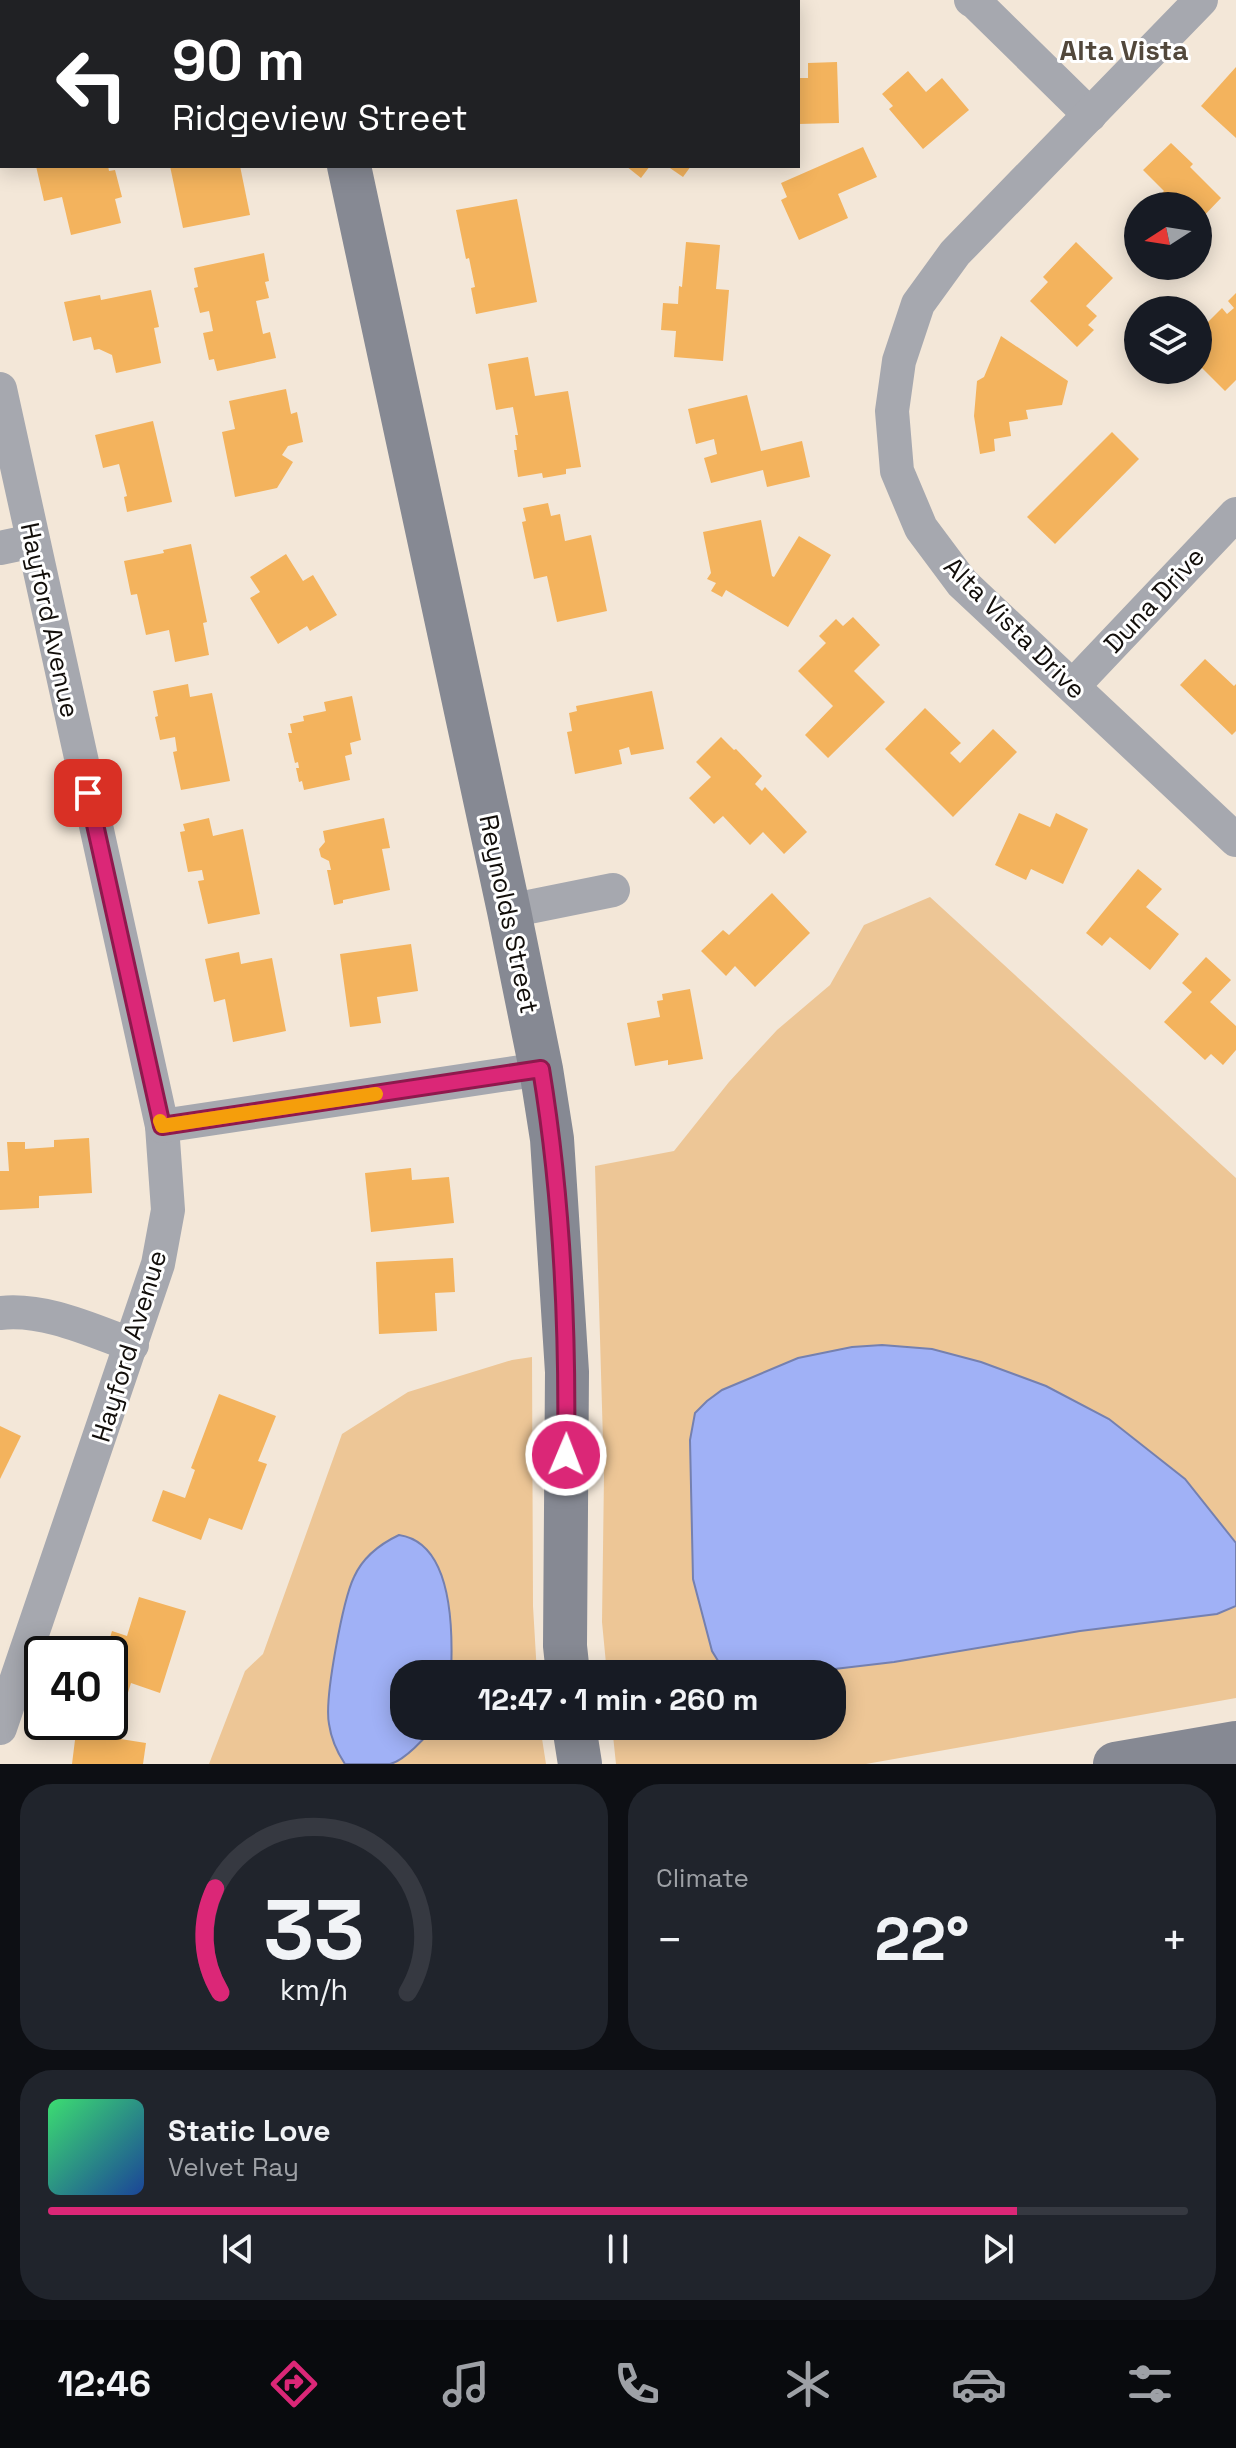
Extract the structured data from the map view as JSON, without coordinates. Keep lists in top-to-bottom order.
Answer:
{
  "streets": {
    "street": [
      "Duna Drive",
      "Hayford Avenue",
      "Alta Vista Drive",
      "Reynolds Street"
    ]
  },
  "crossings": [
    ["Duna Drive", "Alta Vista Drive"]
  ],
  "districts": ["Alta Vista"],
  "north": "left",
  "page": {
    "turn": ["90 m", "Ridgeview Street"],
    "limit": "40",
    "trip": "12:47 · 1 min · 260 m",
    "tile": "Climate",
    "heat": ["−", "22°", "+"],
    "song": ["Static Love", "Velvet Ray"],
    "tabs": "12:46",
    "gauge": ["33", "km/h"]
  }
}
